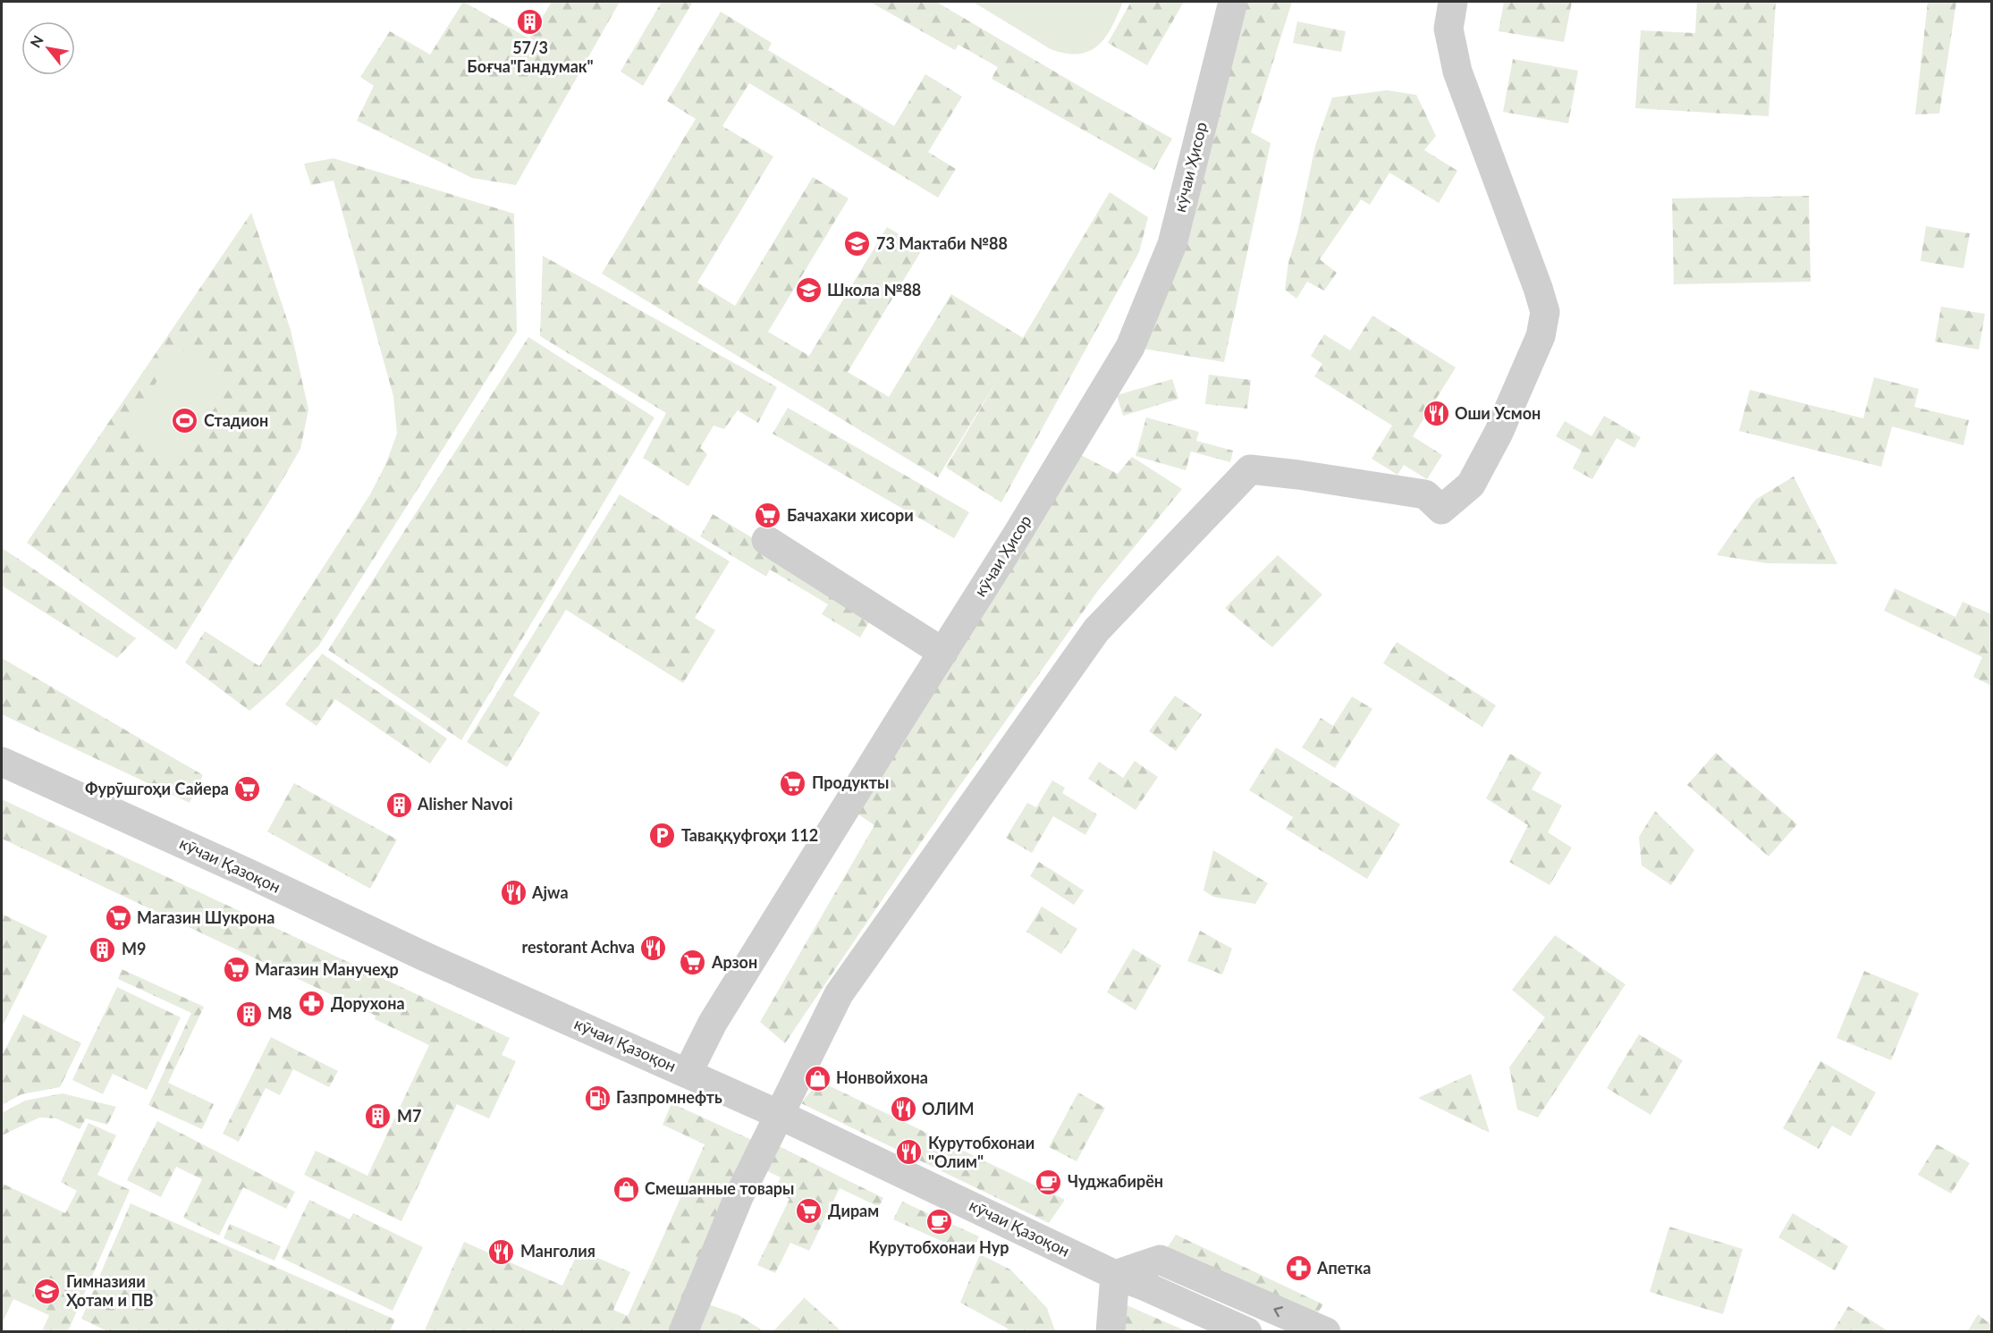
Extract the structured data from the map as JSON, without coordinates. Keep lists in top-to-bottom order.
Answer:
{
  "streets": {
    "street": ["кӯчаи Ҳисор", "кӯчаи Қазоқон"]
  },
  "crossings": [
    ["кӯчаи Ҳисор", "кӯчаи Қазоқон"]
  ],
  "places": {
    "building": [
      "57/3 Боғча\"Гандумак\"",
      "Alisher Navoi",
      "М9",
      "М8",
      "М7"
    ],
    "school or university": ["73 Мактаби №88", "Школа №88", "Гимназияи Ҳотам и ПВ"],
    "restaurant": [
      "Оши Усмон",
      "Ajwa",
      "restorant Achva",
      "ОЛИМ",
      "Курутобхонаи \"Олим\"",
      "Манголия"
    ],
    "sports": ["Стадион"],
    "supermarket": [
      "Бачахаки хисори",
      "Продукты",
      "Фурӯшгоҳи Сайера",
      "Магазин Шукрона",
      "Арзон",
      "Магазин Манучеҳр",
      "Дирам"
    ],
    "parking": ["Таваққуфгоҳи 112"],
    "pharmacy": ["Дорухона", "Апетка"],
    "shop": ["Нонвойхона", "Смешанные товары"],
    "fuel station": ["Газпромнефть"],
    "cafe": ["Чуджабирён", "Курутобхонаи Нур"]
  },
  "north": "top left"
}
